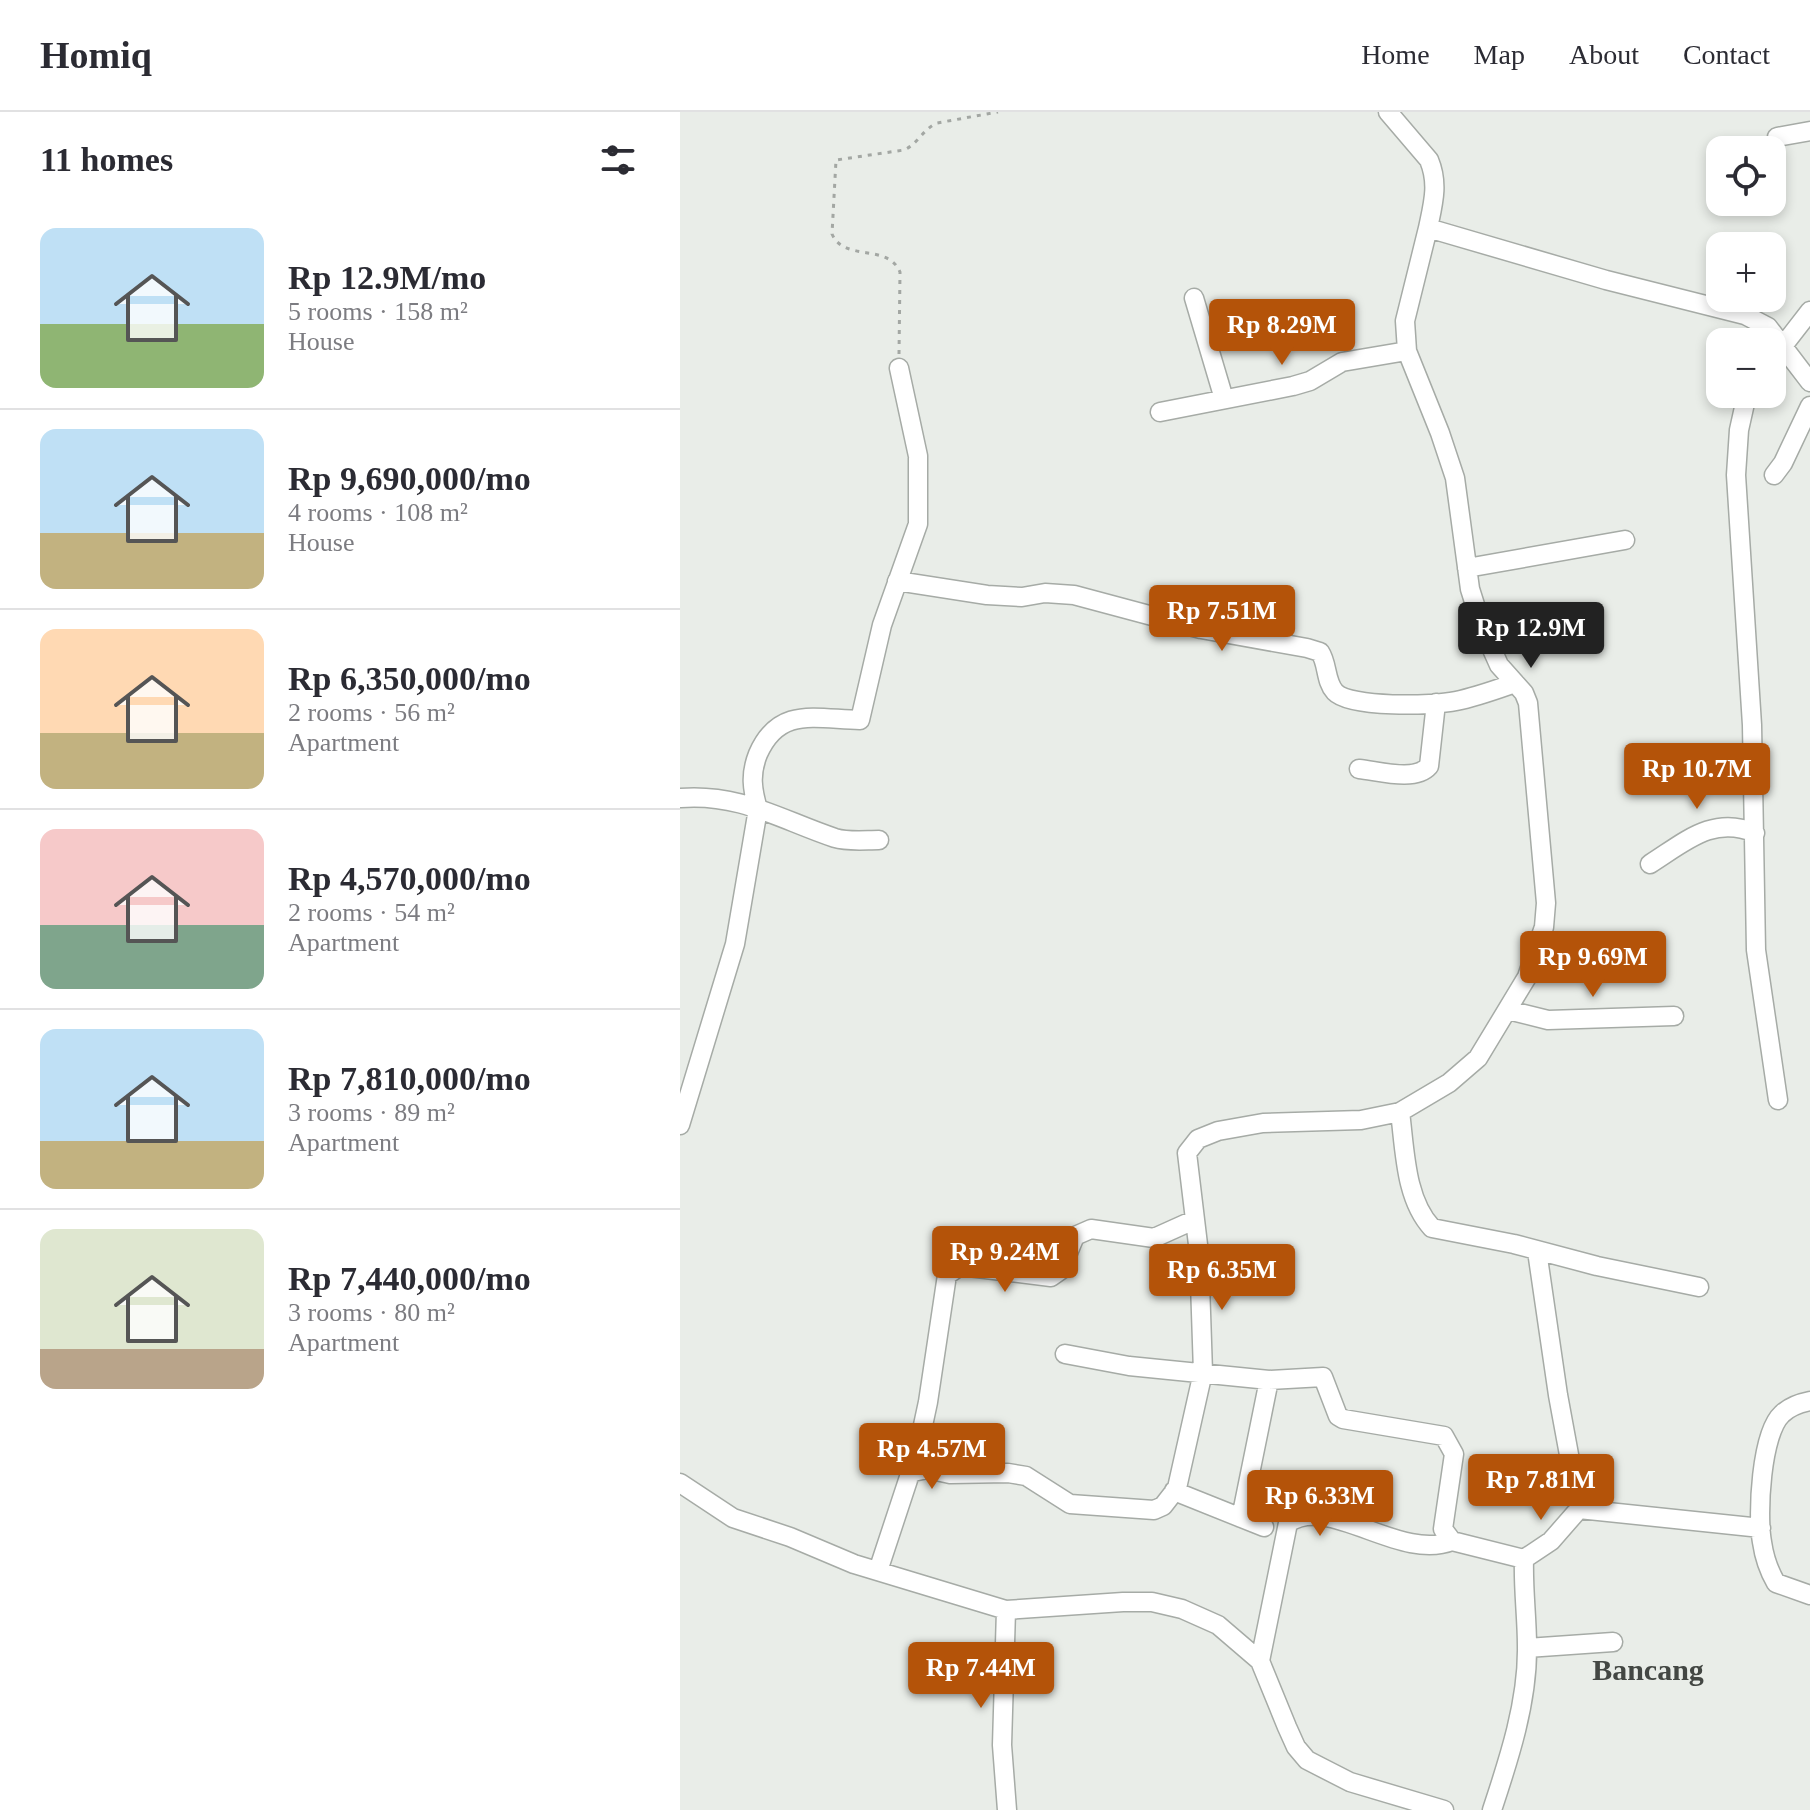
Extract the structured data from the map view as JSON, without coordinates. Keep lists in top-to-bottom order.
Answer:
{
  "districts": ["Bancang"],
  "page": {
    "header": "Homiq",
    "nav": [
      "Home",
      "Map",
      "About",
      "Contact"
    ],
    "heading": "11 homes",
    "map_buttons": ["+", "−"],
    "list": [
      {
        "name": "Rp 12.9M/mo",
        "note": "5 rooms · 158 m² · House"
      },
      {
        "name": "Rp 9,690,000/mo",
        "note": "4 rooms · 108 m² · House"
      },
      {
        "name": "Rp 6,350,000/mo",
        "note": "2 rooms · 56 m² · Apartment"
      },
      {
        "name": "Rp 4,570,000/mo",
        "note": "2 rooms · 54 m² · Apartment"
      },
      {
        "name": "Rp 7,810,000/mo",
        "note": "3 rooms · 89 m² · Apartment"
      },
      {
        "name": "Rp 7,440,000/mo",
        "note": "3 rooms · 80 m² · Apartment"
      }
    ],
    "price": [
      "Rp 8.29M",
      "Rp 7.51M",
      "Rp 12.9M",
      "Rp 10.7M",
      "Rp 9.69M",
      "Rp 9.24M",
      "Rp 6.35M",
      "Rp 4.57M",
      "Rp 7.81M",
      "Rp 6.33M",
      "Rp 7.44M"
    ]
  }
}
